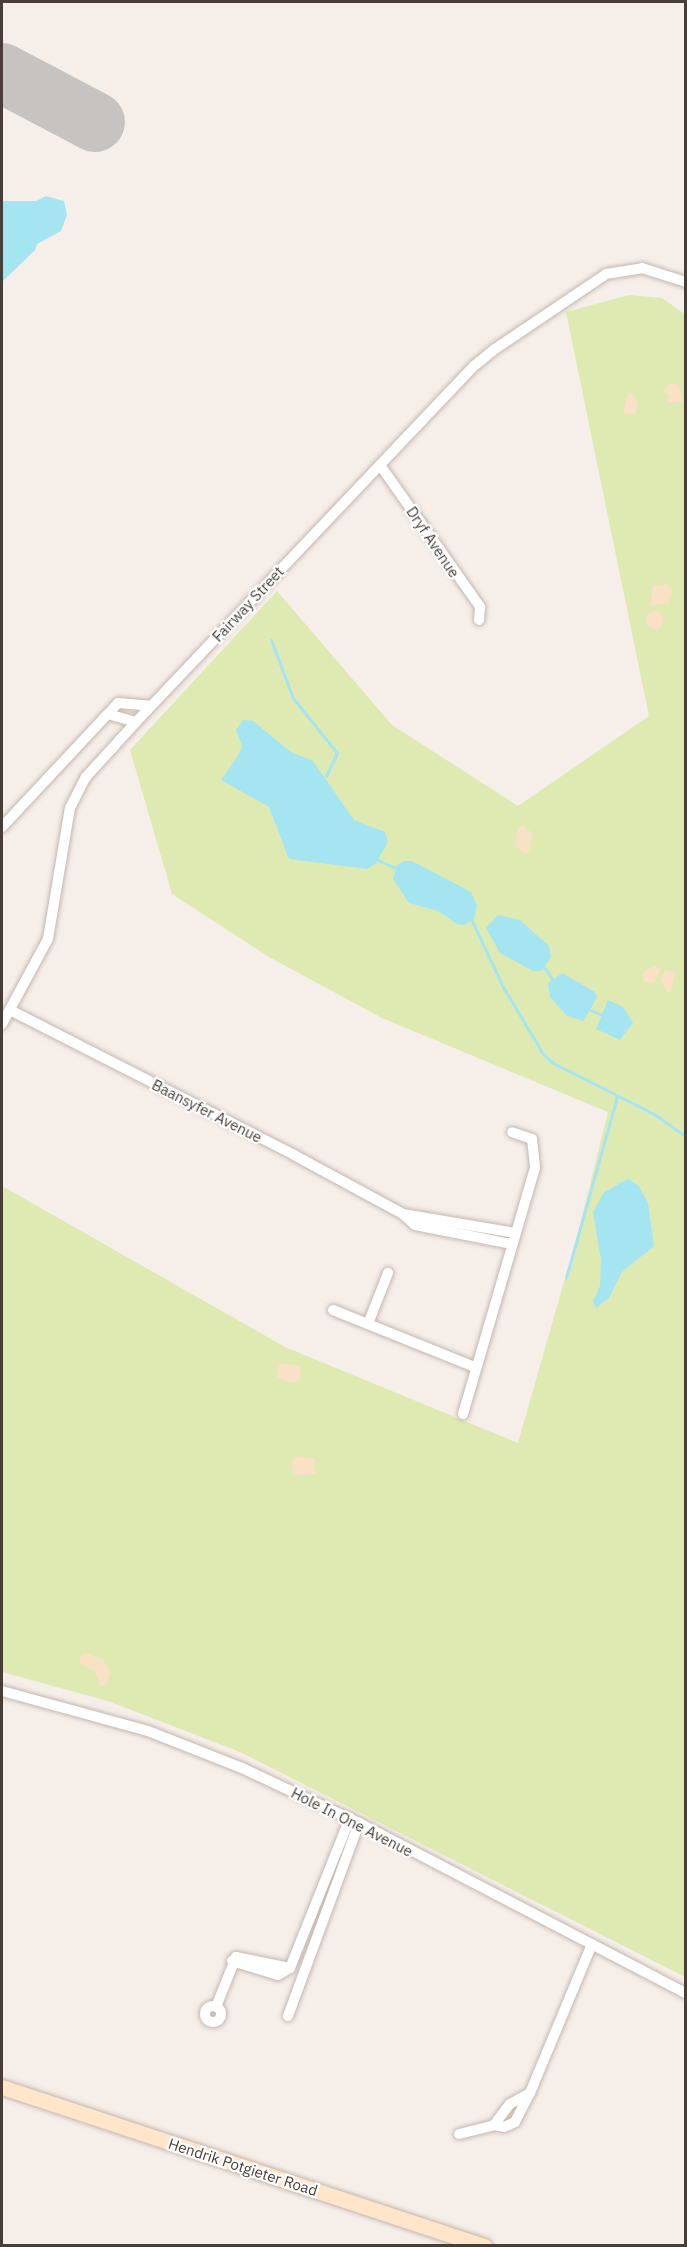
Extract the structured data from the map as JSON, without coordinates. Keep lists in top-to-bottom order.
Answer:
{
  "streets": {
    "main road": ["Hendrik Potgieter Road"],
    "street": [
      "Dryf Avenue",
      "Fairway Street",
      "Baansyfer Avenue",
      "Hole In One Avenue"
    ]
  },
  "crossings": [
    ["Dryf Avenue", "Fairway Street"],
    ["Fairway Street", "Baansyfer Avenue"]
  ]
}
